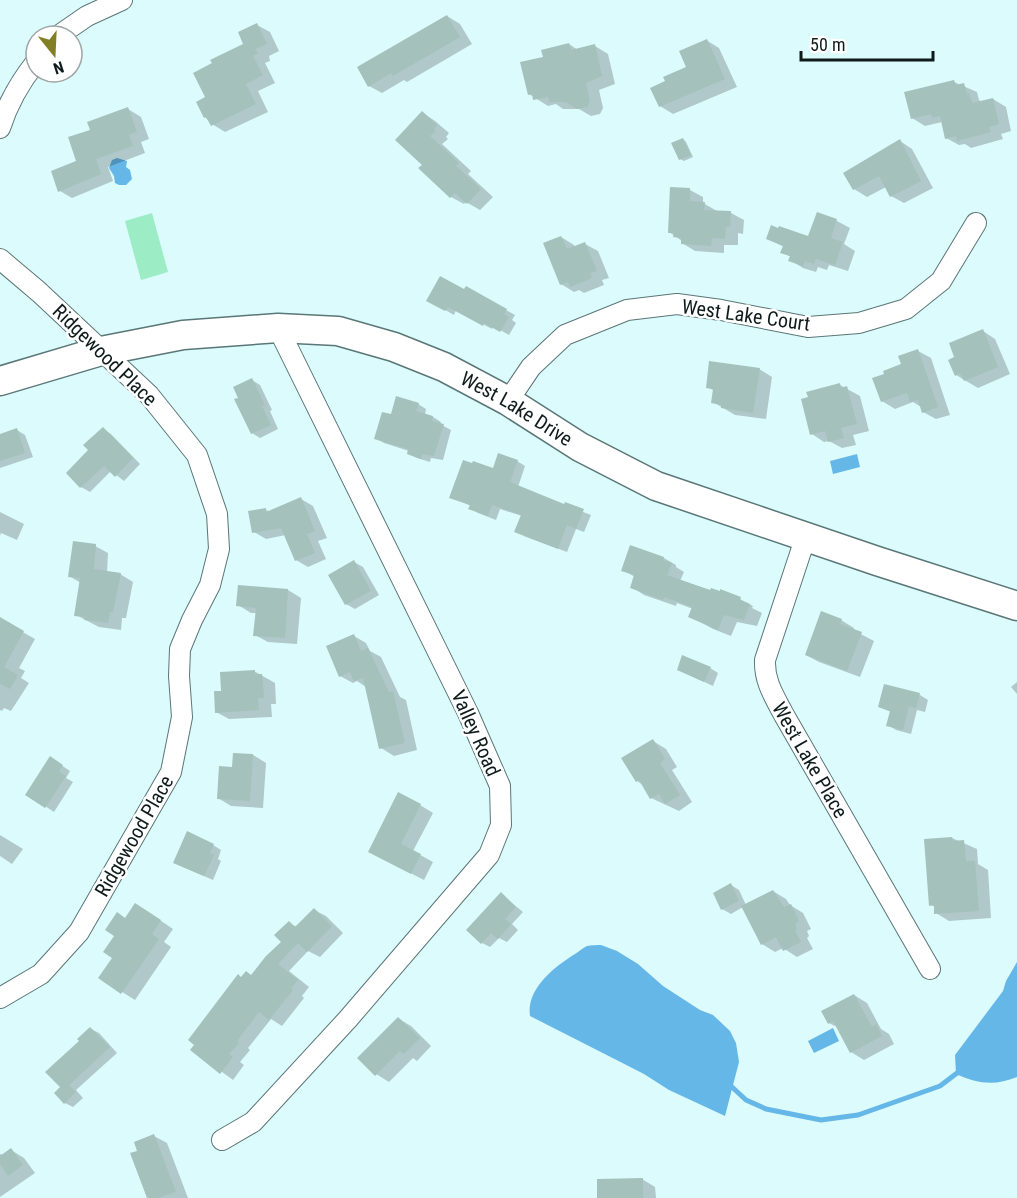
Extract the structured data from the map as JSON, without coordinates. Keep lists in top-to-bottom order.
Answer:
{
  "streets": {
    "main road": ["West Lake Drive"],
    "street": [
      "West Lake Court",
      "Ridgewood Place",
      "Valley Road",
      "West Lake Place"
    ]
  },
  "crossings": [
    ["West Lake Court", "West Lake Drive"],
    ["Ridgewood Place", "West Lake Drive"],
    ["West Lake Drive", "Valley Road"],
    ["West Lake Drive", "West Lake Place"]
  ],
  "scale_bar": "50 m",
  "north": "bottom"
}
